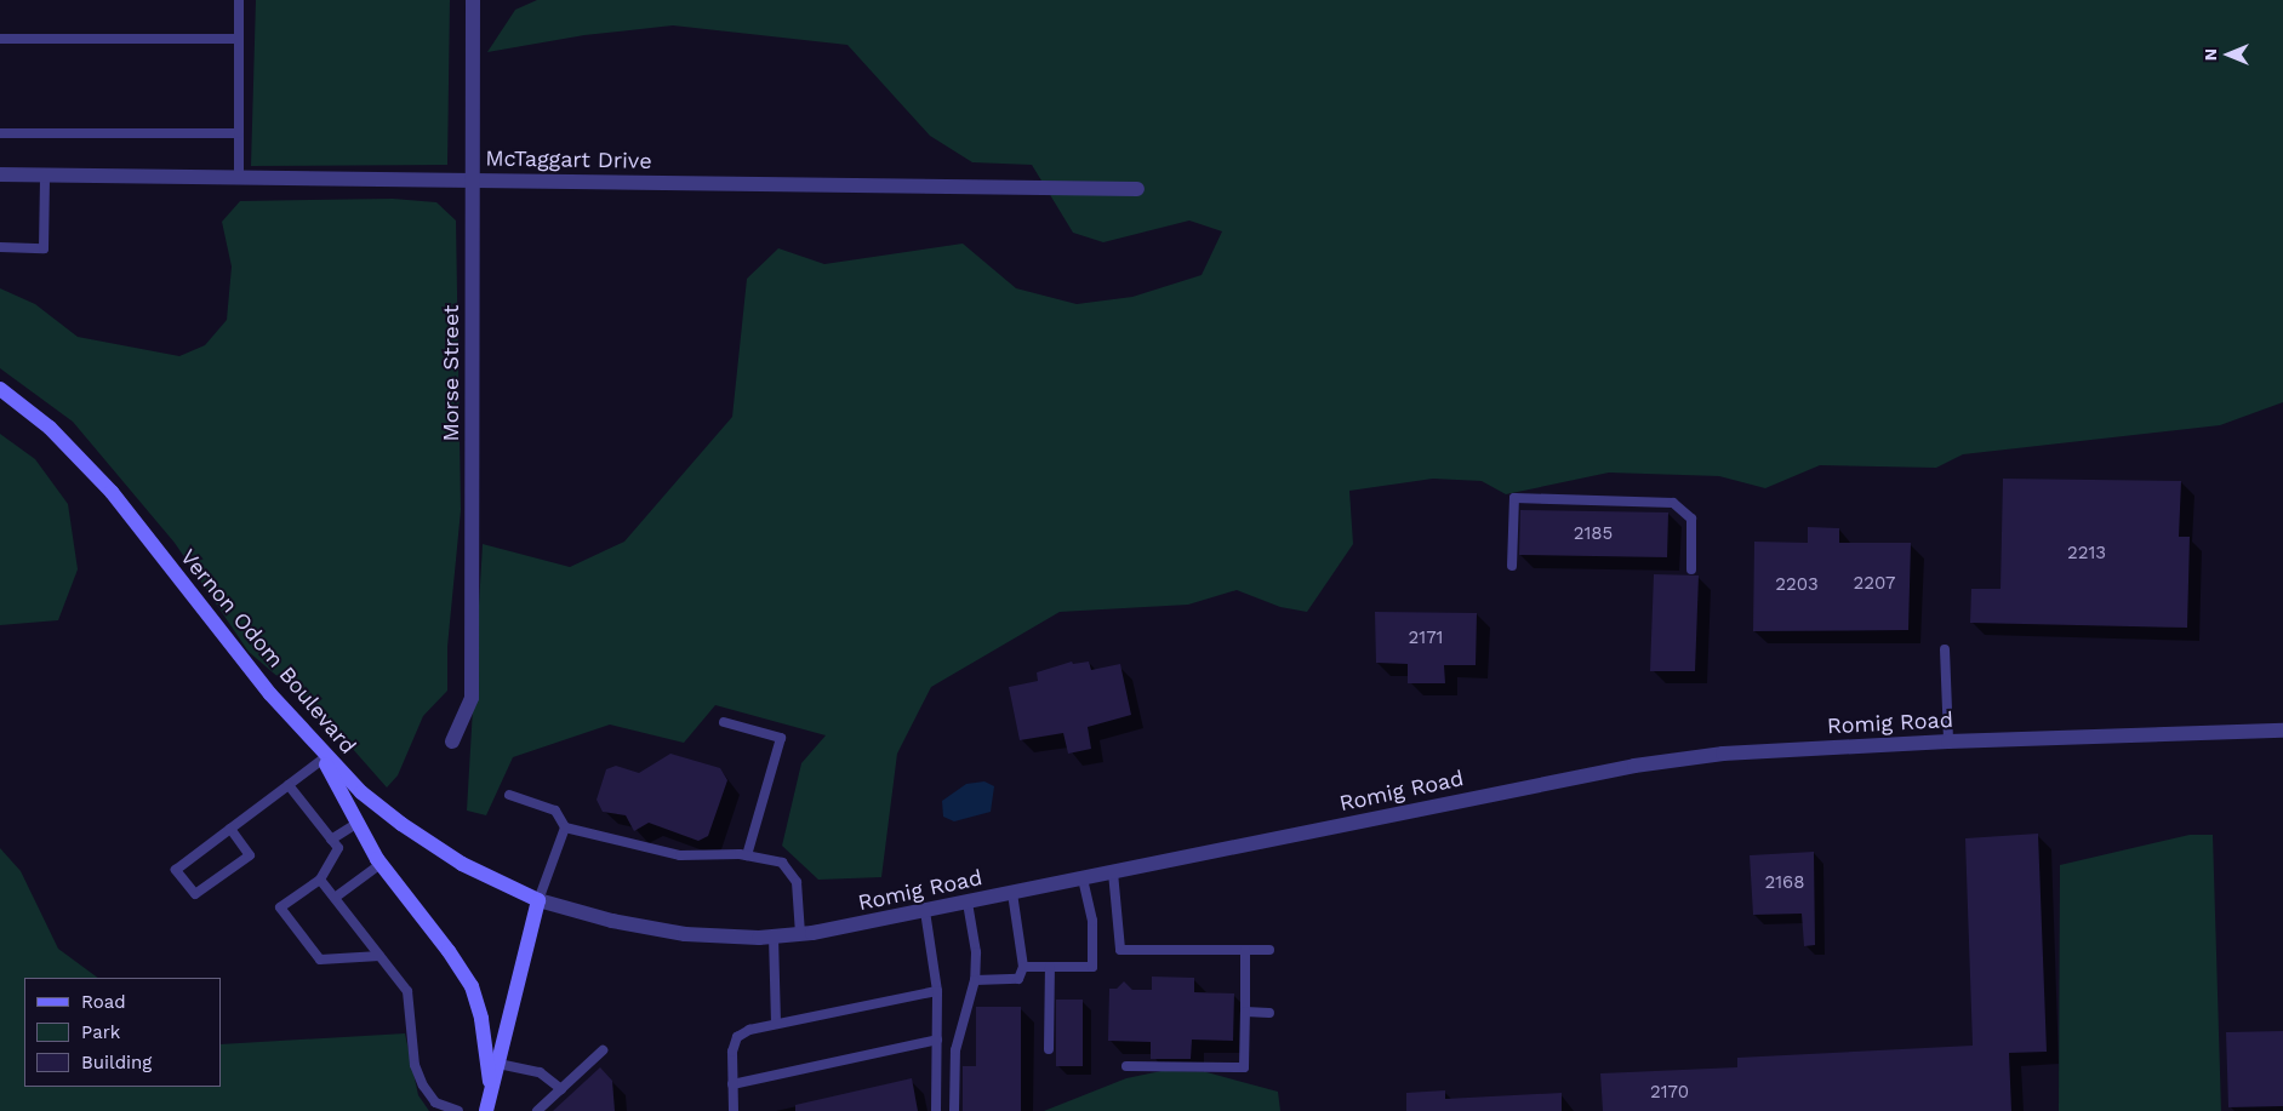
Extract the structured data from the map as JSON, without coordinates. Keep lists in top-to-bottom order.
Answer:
{
  "streets": {
    "main road": ["Vernon Odom Boulevard"],
    "street": ["McTaggart Drive", "Morse Street", "Romig Road"]
  },
  "crossings": [
    ["McTaggart Drive", "Morse Street"],
    ["Vernon Odom Boulevard", "Romig Road"]
  ],
  "house_numbers": [
    "2185",
    "2213",
    "2207",
    "2203",
    "2171",
    "2168",
    "2170"
  ],
  "legend": ["Road", "Park", "Building"],
  "north": "left"
}
